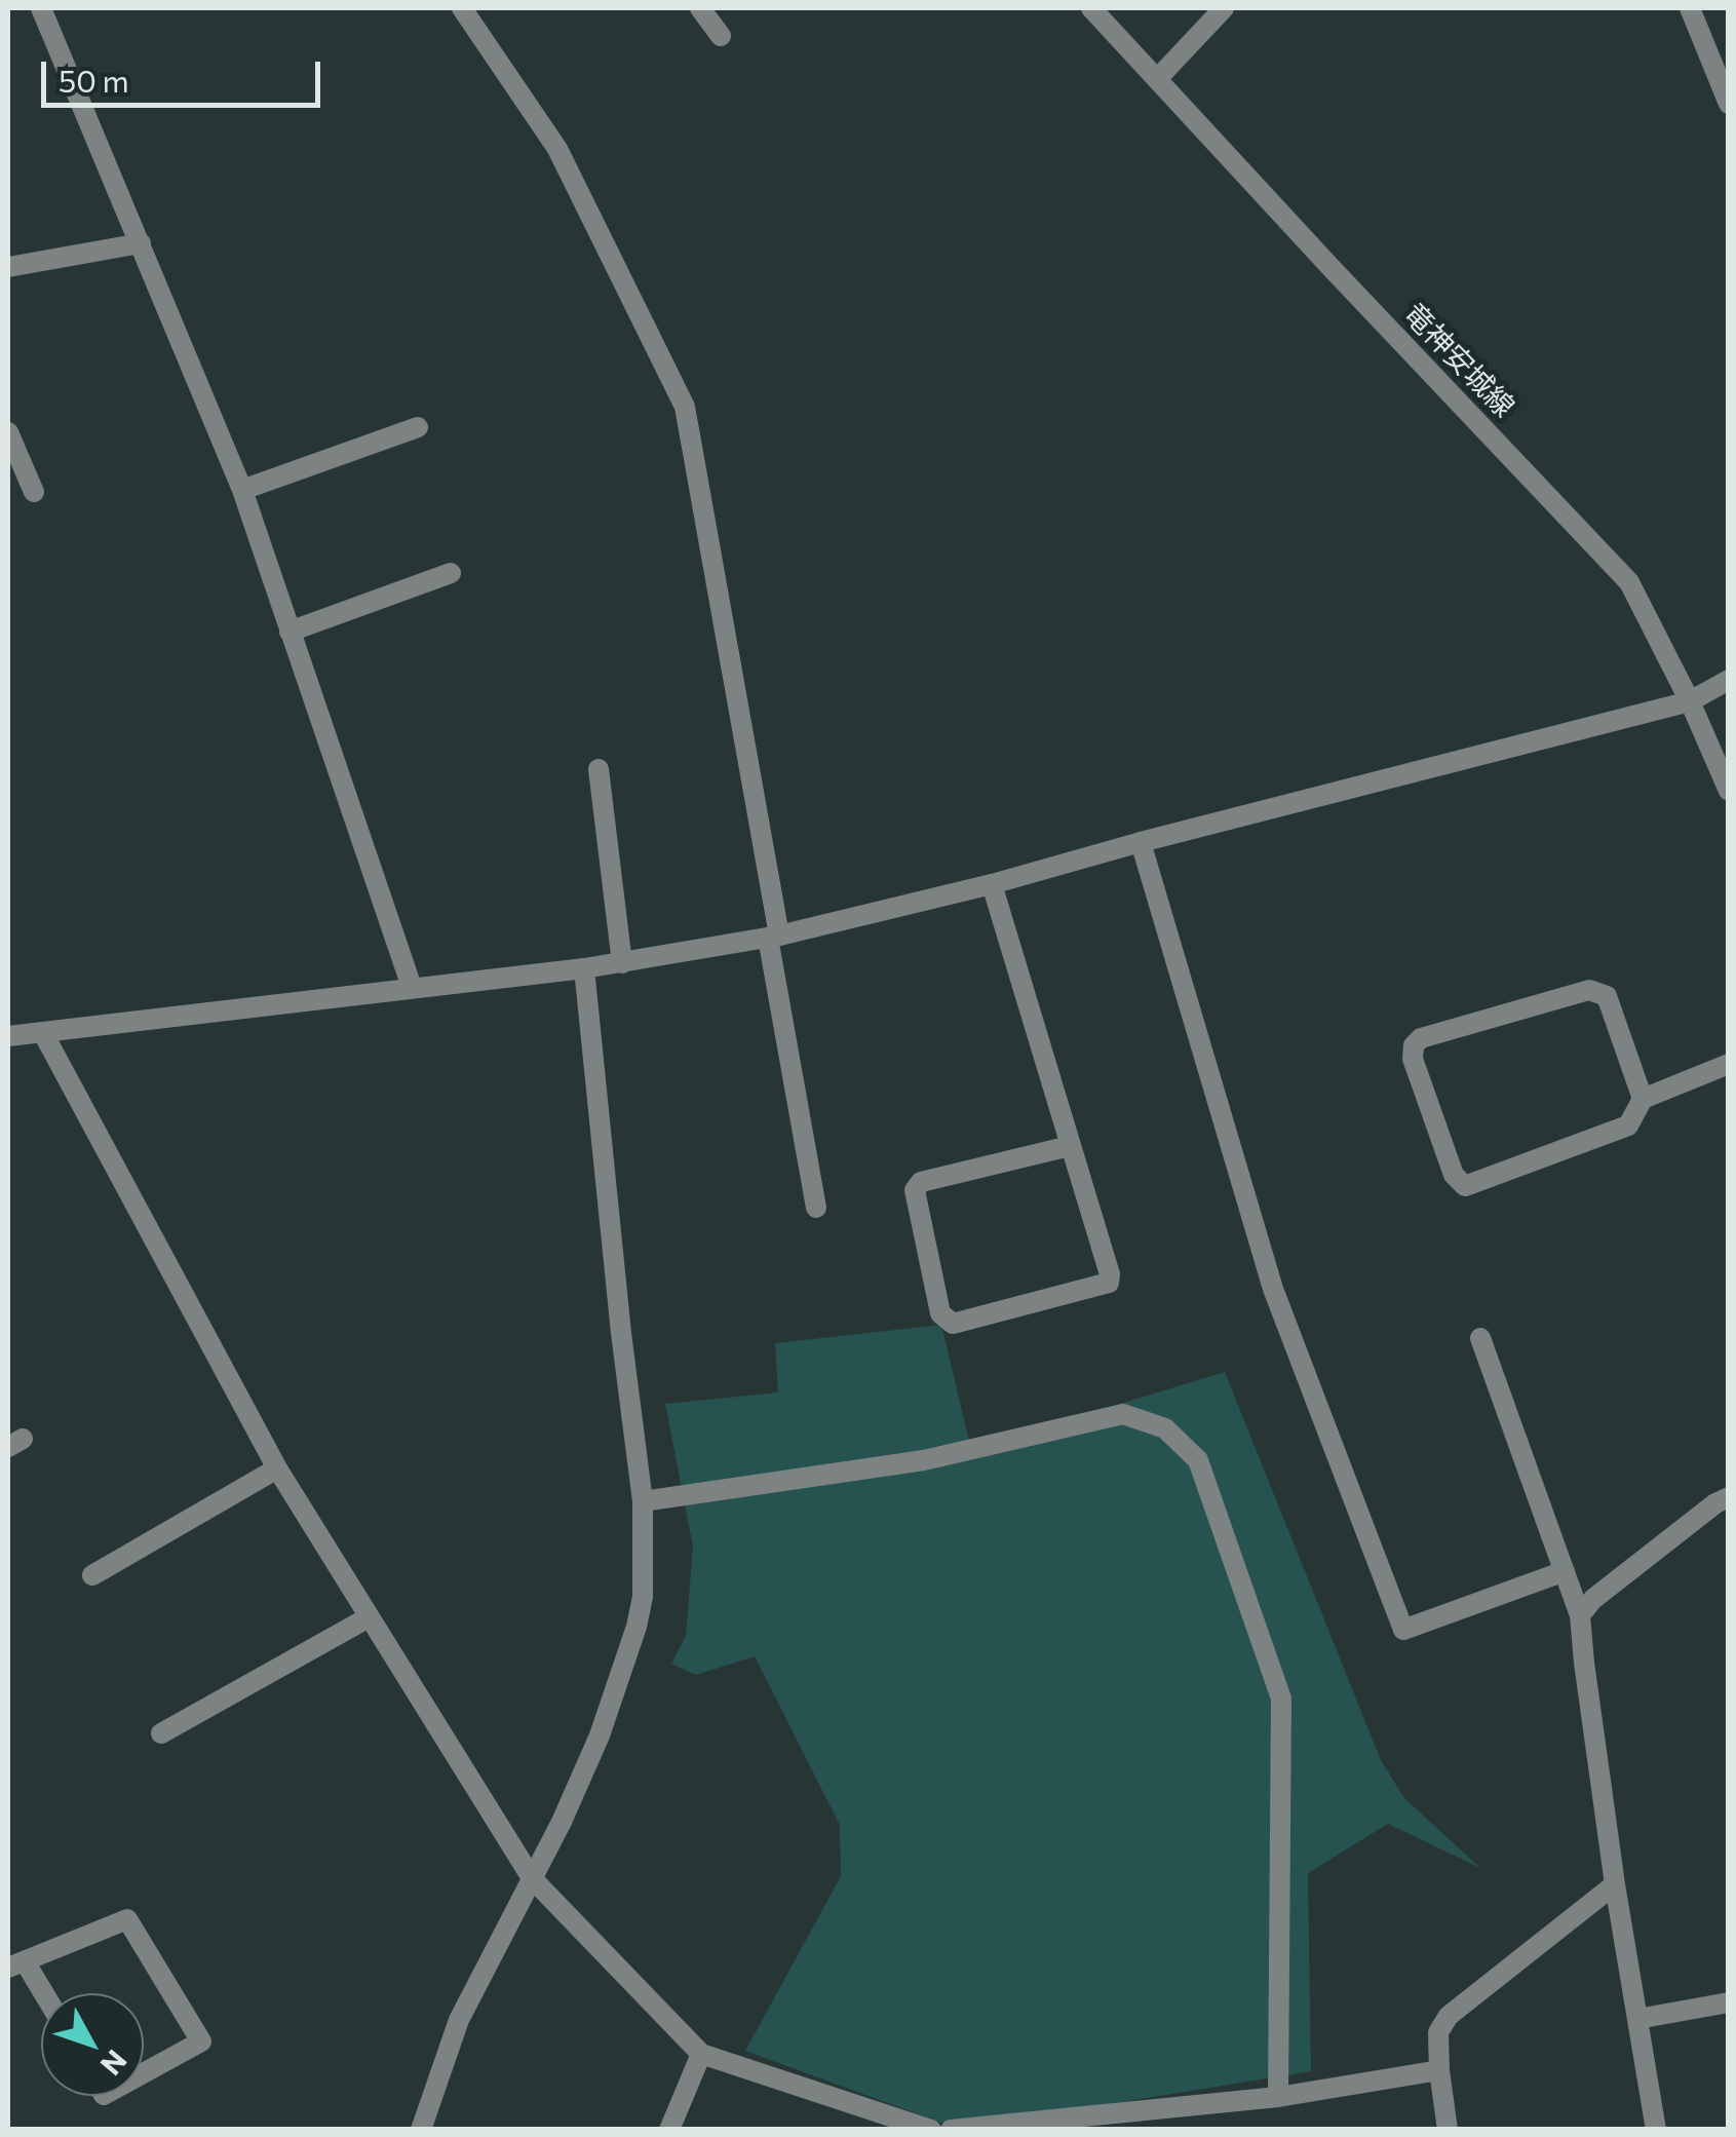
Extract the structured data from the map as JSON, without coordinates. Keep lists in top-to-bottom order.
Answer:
{
  "streets": {
    "street": ["竜神安城線"]
  },
  "scale_bar": "50 m",
  "north": "bottom right"
}
